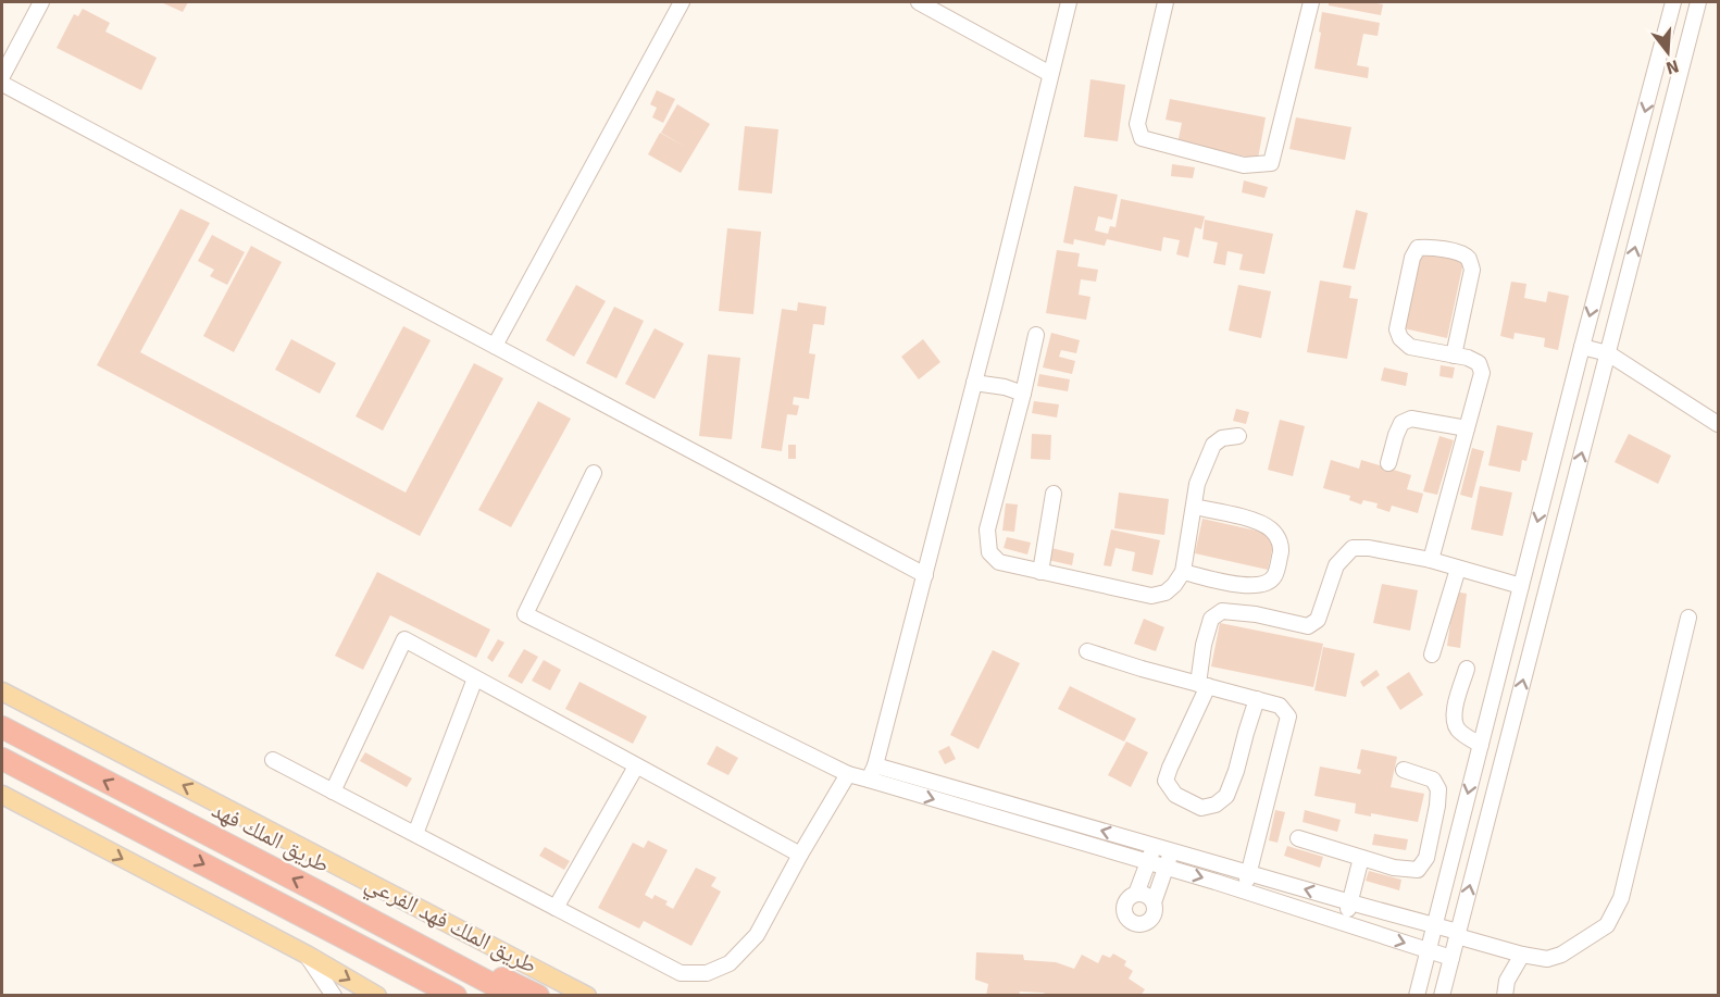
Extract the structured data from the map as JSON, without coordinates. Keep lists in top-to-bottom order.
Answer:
{
  "streets": {
    "highway": ["طريق الملك فهد"],
    "main road": ["طريق الملك فهد الفرعي"]
  },
  "north": "bottom"
}
